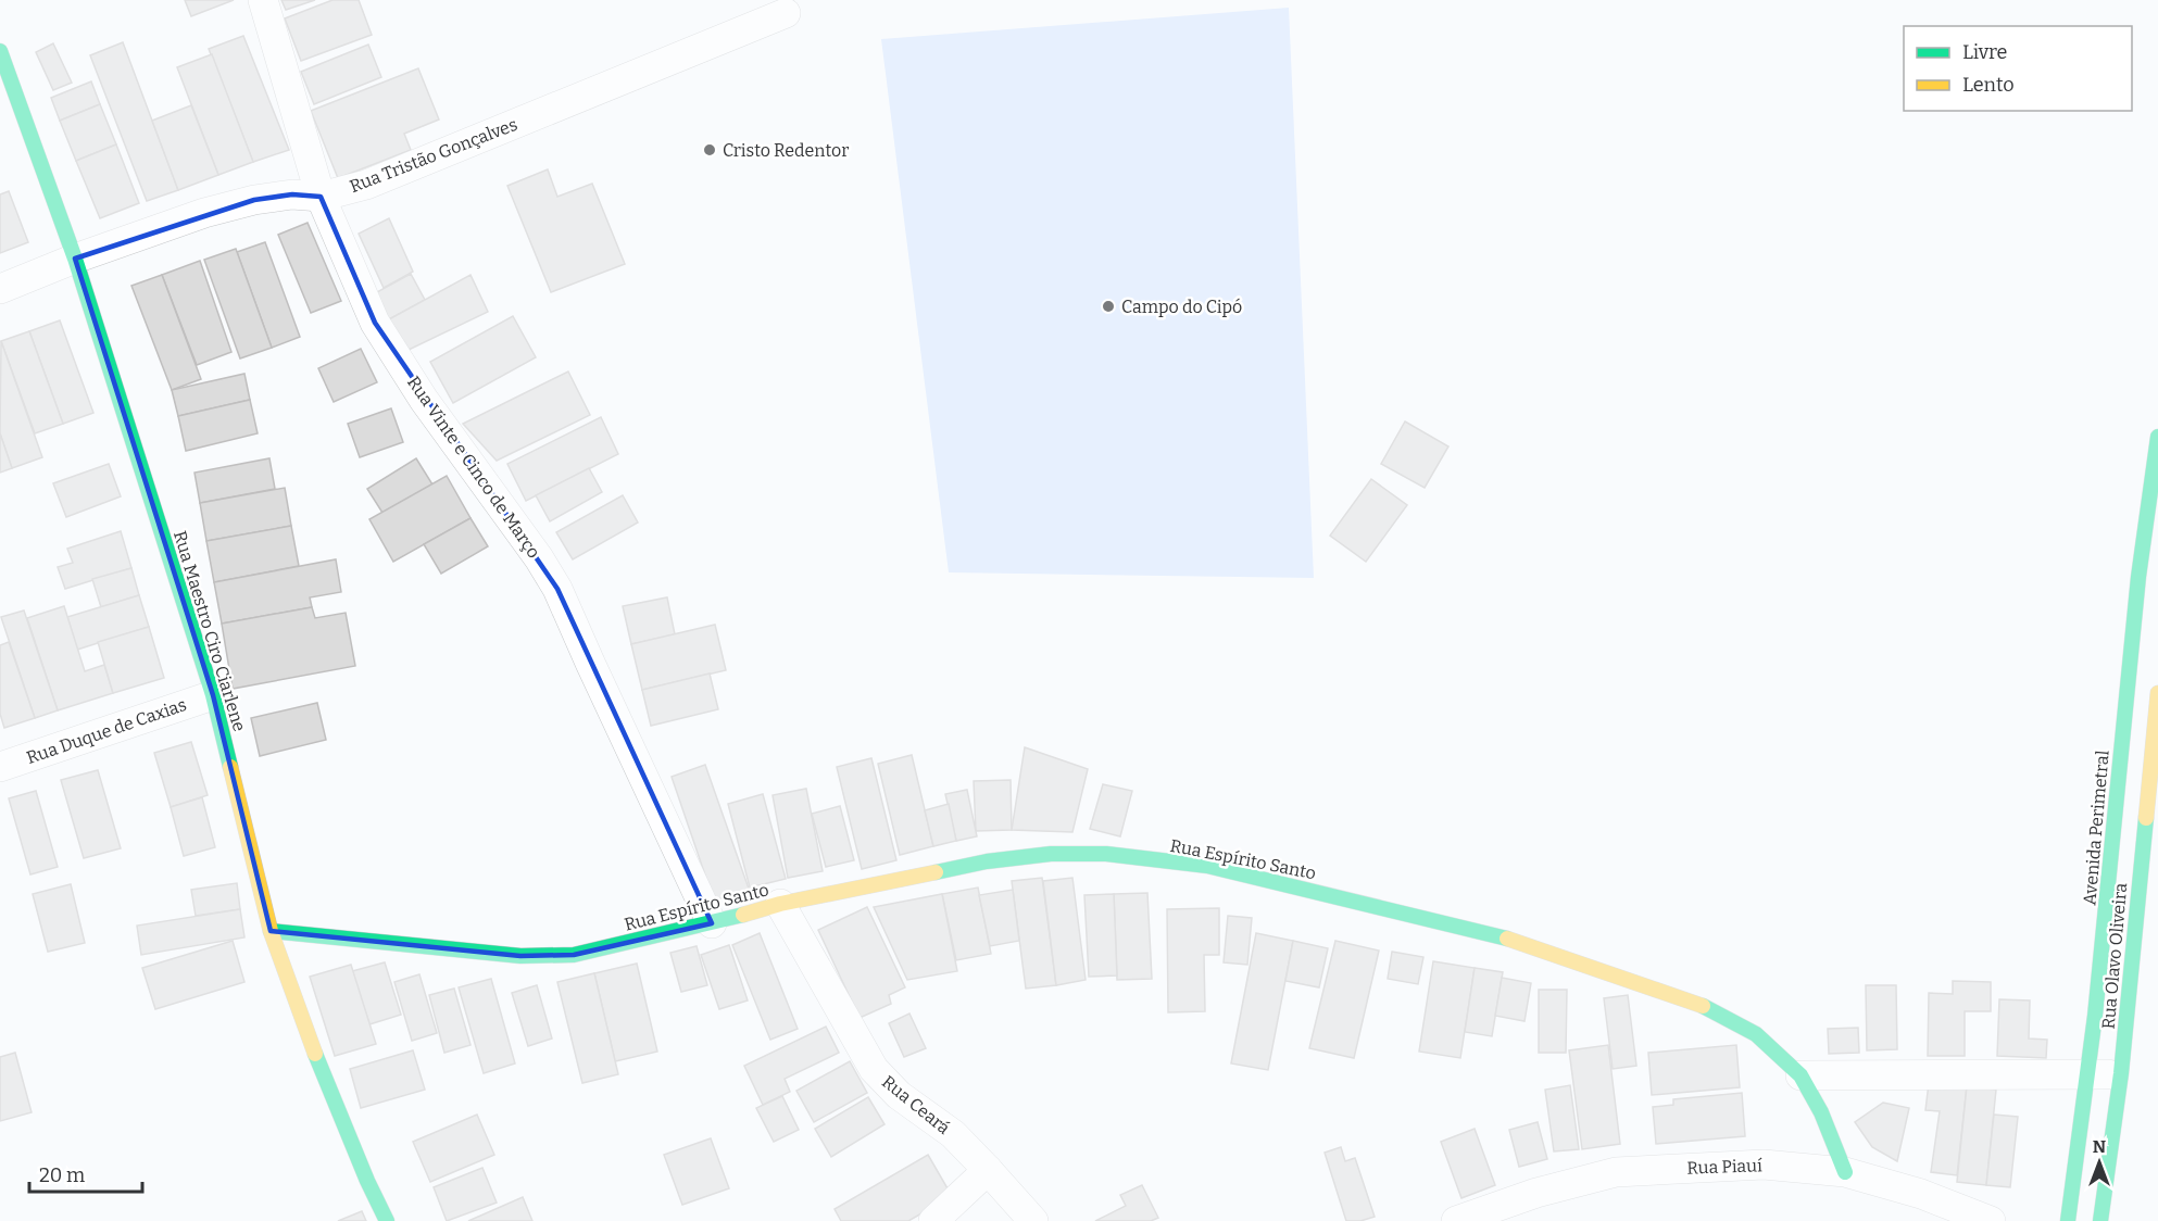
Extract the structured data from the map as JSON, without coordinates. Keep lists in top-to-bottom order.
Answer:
{
  "streets": {
    "street": [
      "Rua Tristão Gonçalves",
      "Rua Vinte e Cinco de Março",
      "Rua Maestro Ciro Ciarlene",
      "Rua Duque de Caxias",
      "Avenida Perimetral",
      "Rua Espírito Santo",
      "Rua Olavo Oliveira",
      "Rua Ceará",
      "Rua Piauí"
    ]
  },
  "crossings": [
    ["Rua Tristão Gonçalves", "Rua Vinte e Cinco de Março"],
    ["Rua Tristão Gonçalves", "Rua Maestro Ciro Ciarlene"],
    ["Rua Vinte e Cinco de Março", "Rua Espírito Santo"],
    ["Rua Maestro Ciro Ciarlene", "Rua Duque de Caxias"],
    ["Rua Maestro Ciro Ciarlene", "Rua Espírito Santo"],
    ["Rua Espírito Santo", "Rua Ceará"],
    ["Rua Espírito Santo", "Rua Piauí"]
  ],
  "places": ["Cristo Redentor", "Campo do Cipó"],
  "legend": ["Livre", "Lento"],
  "scale_bar": "20 m",
  "north": "top"
}
